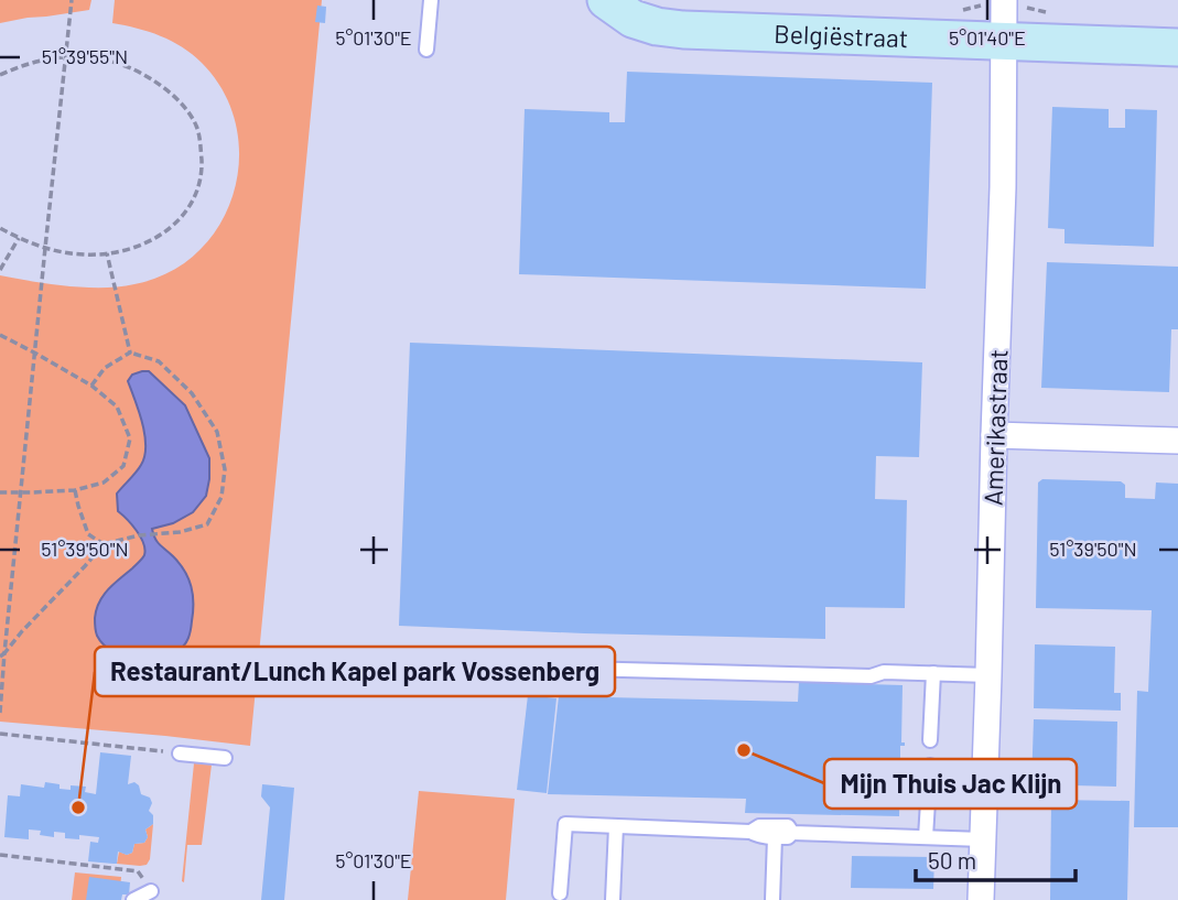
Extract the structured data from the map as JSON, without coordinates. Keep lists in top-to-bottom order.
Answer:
{
  "streets": {
    "main road": ["Belgiëstraat"],
    "street": ["Amerikastraat"]
  },
  "crossings": [
    ["Belgiëstraat", "Amerikastraat"]
  ],
  "places": ["Mijn Thuis Jac Klijn", "Restaurant/Lunch Kapel park Vossenberg"],
  "scale_bar": "50 m",
  "coordinates": [
    "5°01'30\"E",
    "5°01'40\"E",
    "51°39'55\"N",
    "51°39'50\"N"
  ]
}
